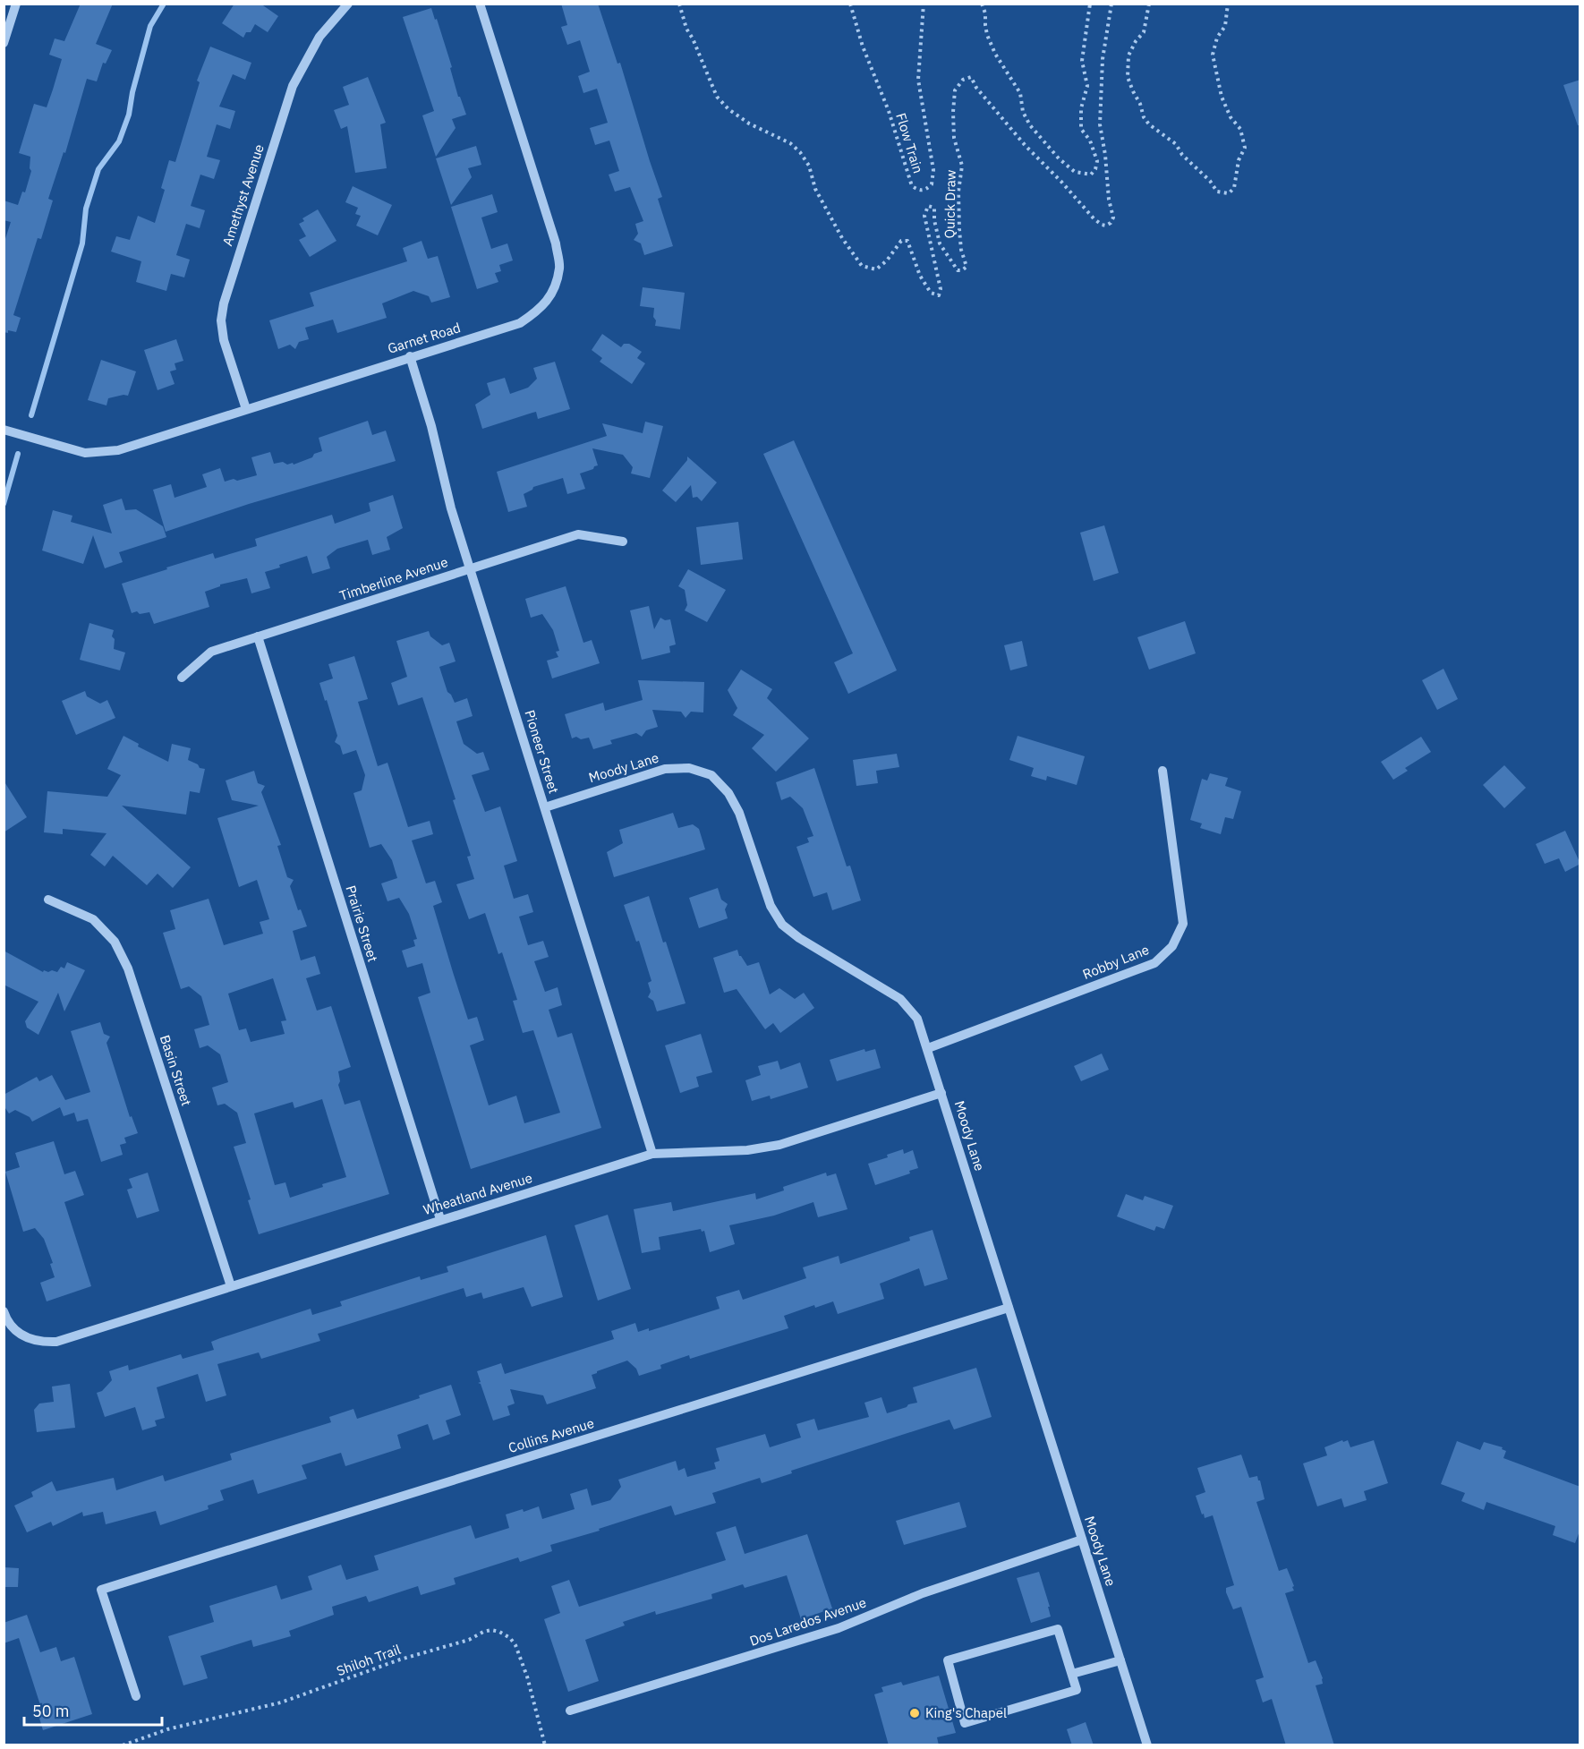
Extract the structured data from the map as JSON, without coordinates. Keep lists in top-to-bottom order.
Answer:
{
  "streets": {
    "street": [
      "Amethyst Avenue",
      "Garnet Road",
      "Timberline Avenue",
      "Pioneer Street",
      "Moody Lane",
      "Prairie Street",
      "Robby Lane",
      "Basin Street",
      "Wheatland Avenue",
      "Collins Avenue",
      "Dos Laredos Avenue"
    ],
    "path": ["Flow Train", "Quick Draw", "Shiloh Trail"]
  },
  "crossings": [
    ["Amethyst Avenue", "Garnet Road"],
    ["Garnet Road", "Pioneer Street"],
    ["Timberline Avenue", "Pioneer Street"],
    ["Timberline Avenue", "Prairie Street"],
    ["Pioneer Street", "Moody Lane"],
    ["Pioneer Street", "Wheatland Avenue"],
    ["Moody Lane", "Robby Lane"],
    ["Moody Lane", "Wheatland Avenue"],
    ["Moody Lane", "Collins Avenue"],
    ["Moody Lane", "Dos Laredos Avenue"],
    ["Prairie Street", "Wheatland Avenue"],
    ["Basin Street", "Wheatland Avenue"]
  ],
  "places": ["King's Chapel"],
  "scale_bar": "50 m"
}
